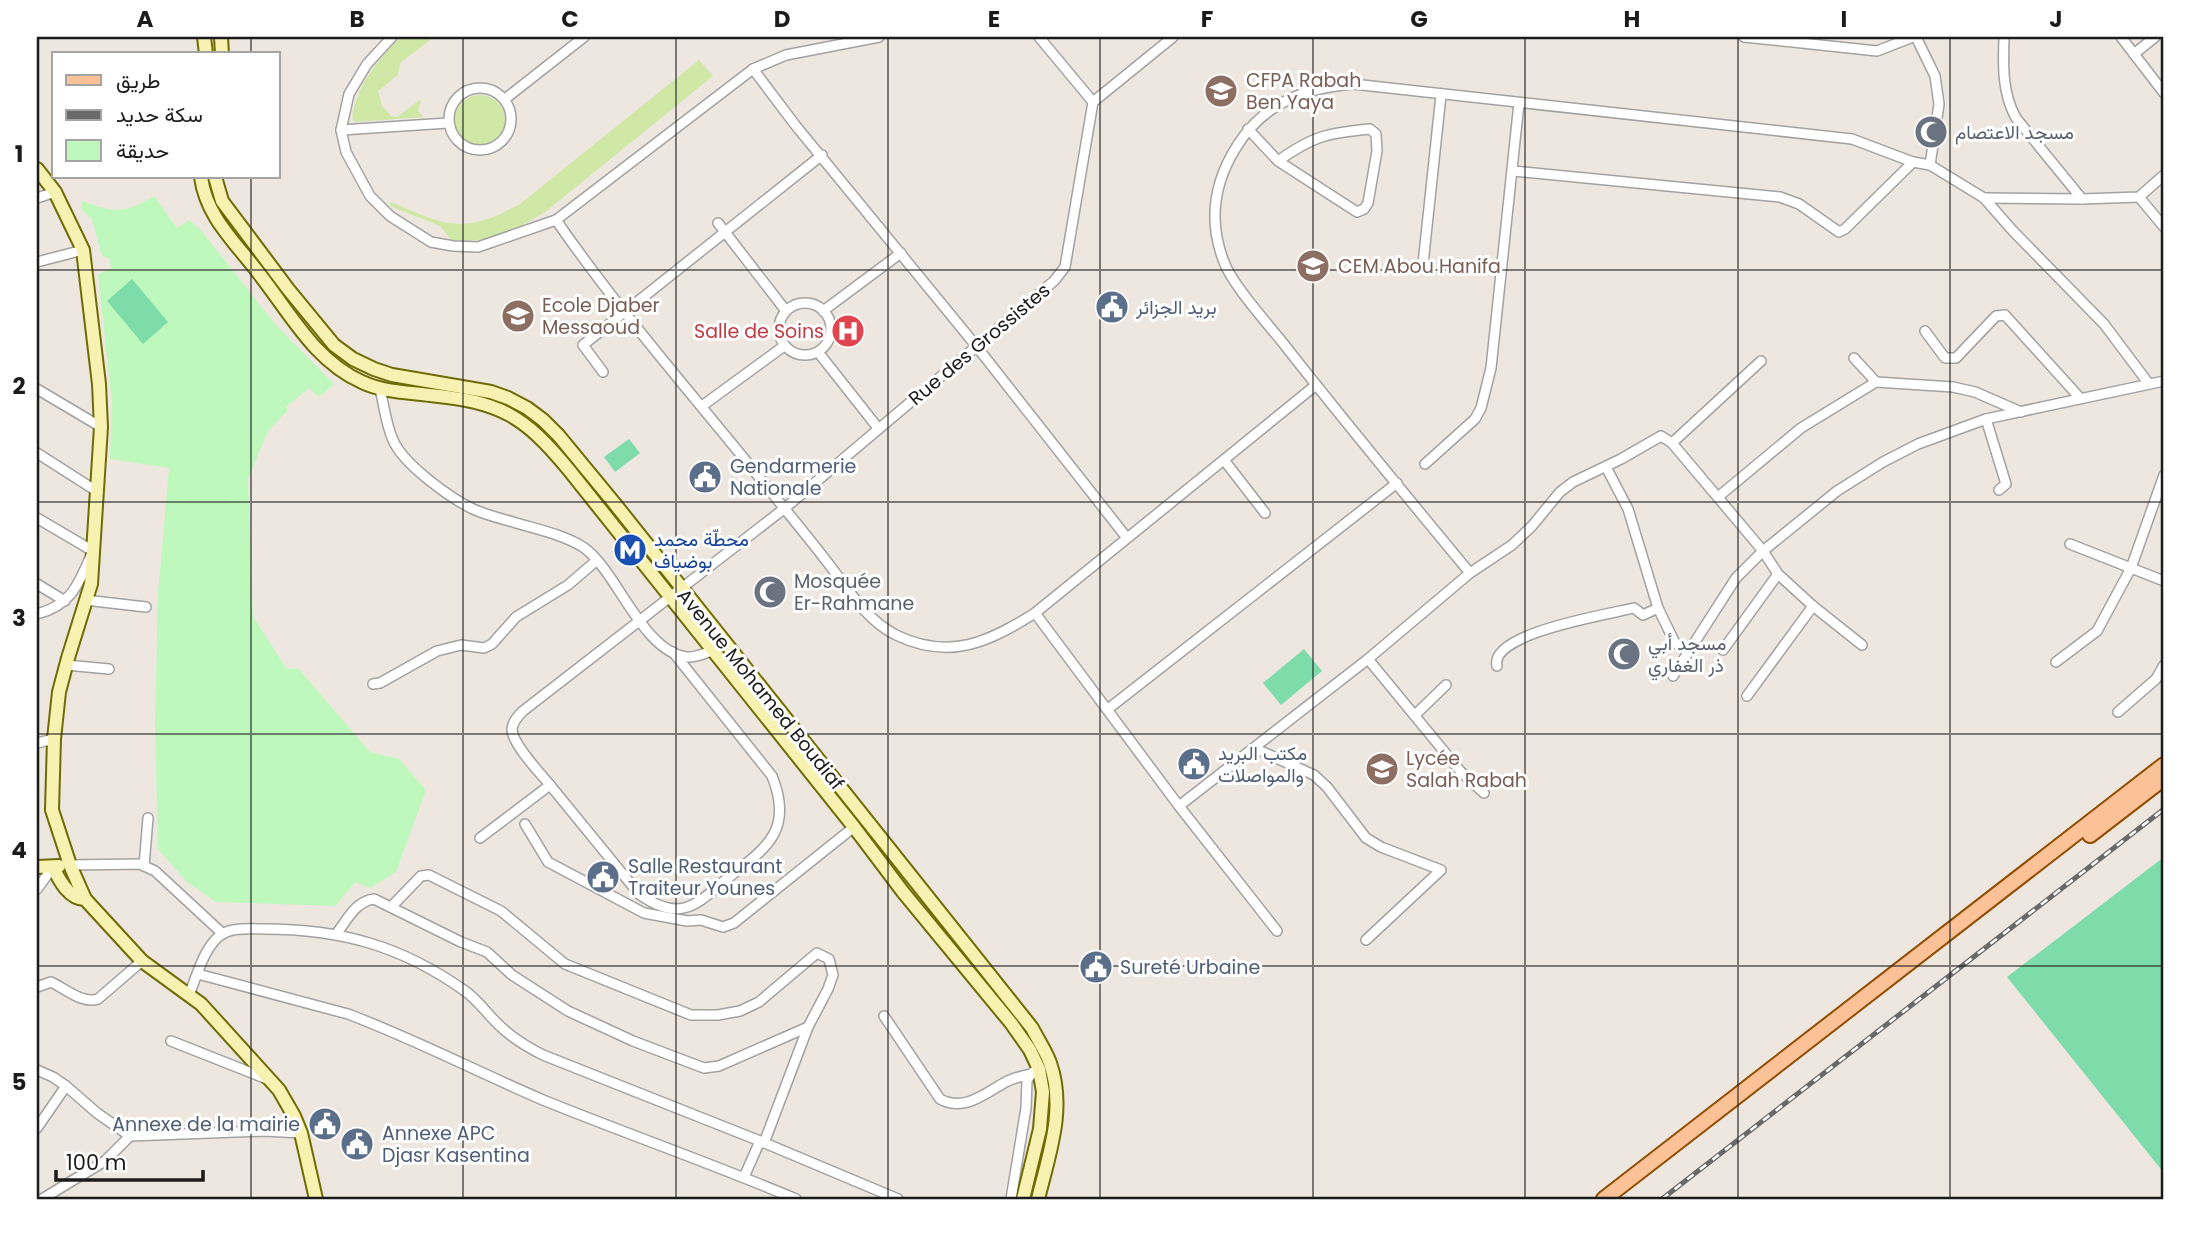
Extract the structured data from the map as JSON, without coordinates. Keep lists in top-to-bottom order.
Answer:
{
  "streets": {
    "main road": ["Avenue Mohamed Boudiaf"],
    "street": ["Rue des Grossistes"]
  },
  "crossings": [
    ["Rue des Grossistes", "Avenue Mohamed Boudiaf"]
  ],
  "places": {
    "school or university": [
      "CFPA Rabah Ben Yaya",
      "CEM Abou Hanifa",
      "Ecole Djaber Messaoud",
      "Lycée Salah Rabah"
    ],
    "mosque": ["مسجد الاعتصام", "Mosquée Er-Rahmane", "مسجد أبي ذر الغفاري"],
    "public building": [
      "بريد الجزائر",
      "Gendarmerie Nationale",
      "مكتب البريد والمواصلات",
      "Salle Restaurant Traiteur Younes",
      "Sureté Urbaine",
      "Annexe de la mairie",
      "Annexe APC Djasr Kasentina"
    ],
    "hospital": ["Salle de Soins"],
    "metro station": ["محطّة محمد بوضياف"]
  },
  "legend": ["طريق", "سكة حديد", "حديقة"],
  "scale_bar": "100 m",
  "grid": {
    "columns": [
      "A",
      "B",
      "C",
      "D",
      "E",
      "F",
      "G",
      "H",
      "I",
      "J"
    ],
    "rows": [
      "1",
      "2",
      "3",
      "4",
      "5"
    ]
  }
}
